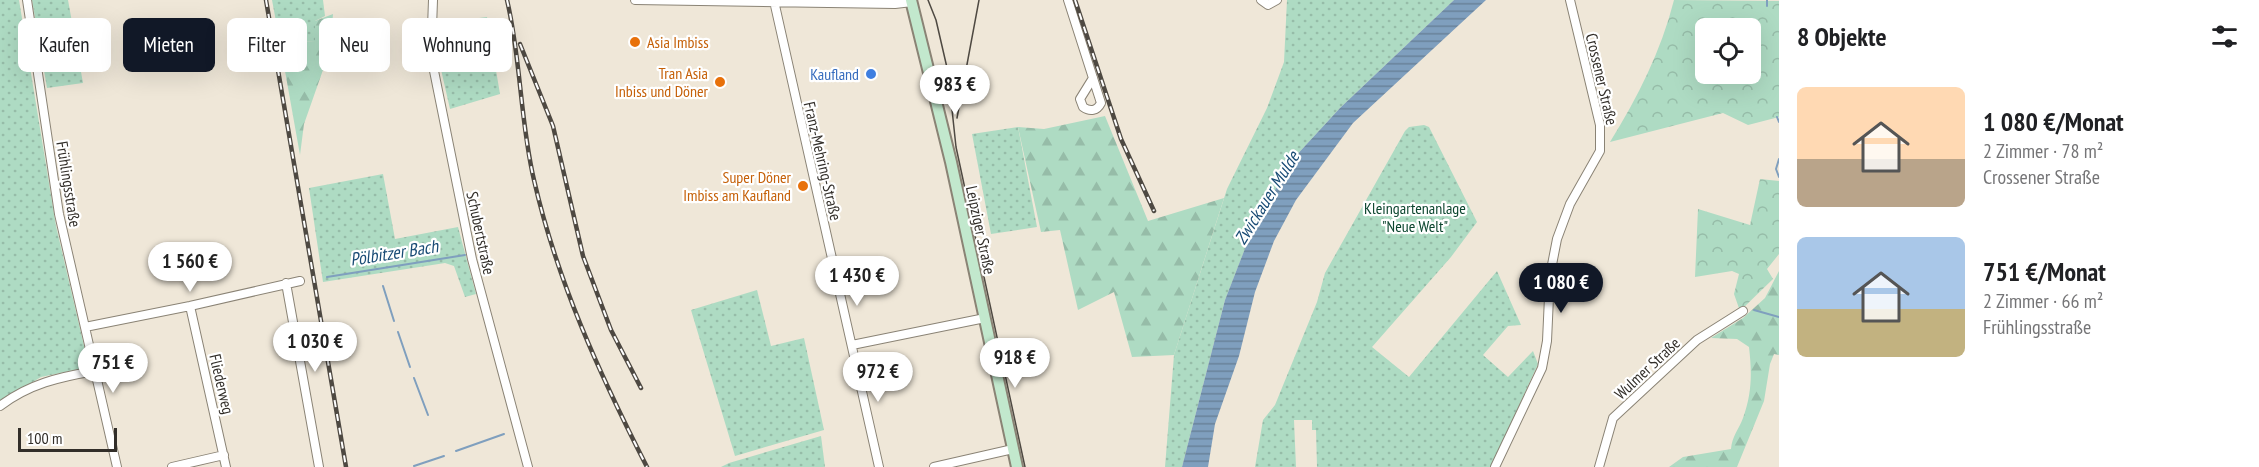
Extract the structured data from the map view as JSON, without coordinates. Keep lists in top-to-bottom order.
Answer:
{
  "streets": {
    "street": [
      "Crossener Straße",
      "Franz-Mehring-Straße",
      "Frühlingsstraße",
      "Leipziger Straße",
      "Schubertstraße",
      "Wulmer Straße",
      "Fliederweg"
    ]
  },
  "water": ["Zwickauer Mulde", "Pölbitzer Bach"],
  "parks": ["Kleingartenanlage \"Neue Welt\""],
  "places": [
    "Asia Imbiss",
    "Kaufland",
    "Tran Asia Inbiss und Döner",
    "Super Döner Imbiss am Kaufland"
  ],
  "scale_bar": "100 m",
  "page": {
    "heading": "8 Objekte",
    "chip": [
      "Kaufen",
      "Mieten",
      "Filter",
      "Neu",
      "Wohnung"
    ],
    "price": [
      "983 €",
      "1 560 €",
      "1 430 €",
      "1 080 €",
      "1 030 €",
      "918 €",
      "751 €",
      "972 €"
    ],
    "list": [
      {
        "name": "1 080 €/Monat",
        "note": "2 Zimmer · 78 m² · Crossener Straße"
      },
      {
        "name": "751 €/Monat",
        "note": "2 Zimmer · 66 m² · Frühlingsstraße"
      }
    ],
    "scale": "100 m"
  }
}
